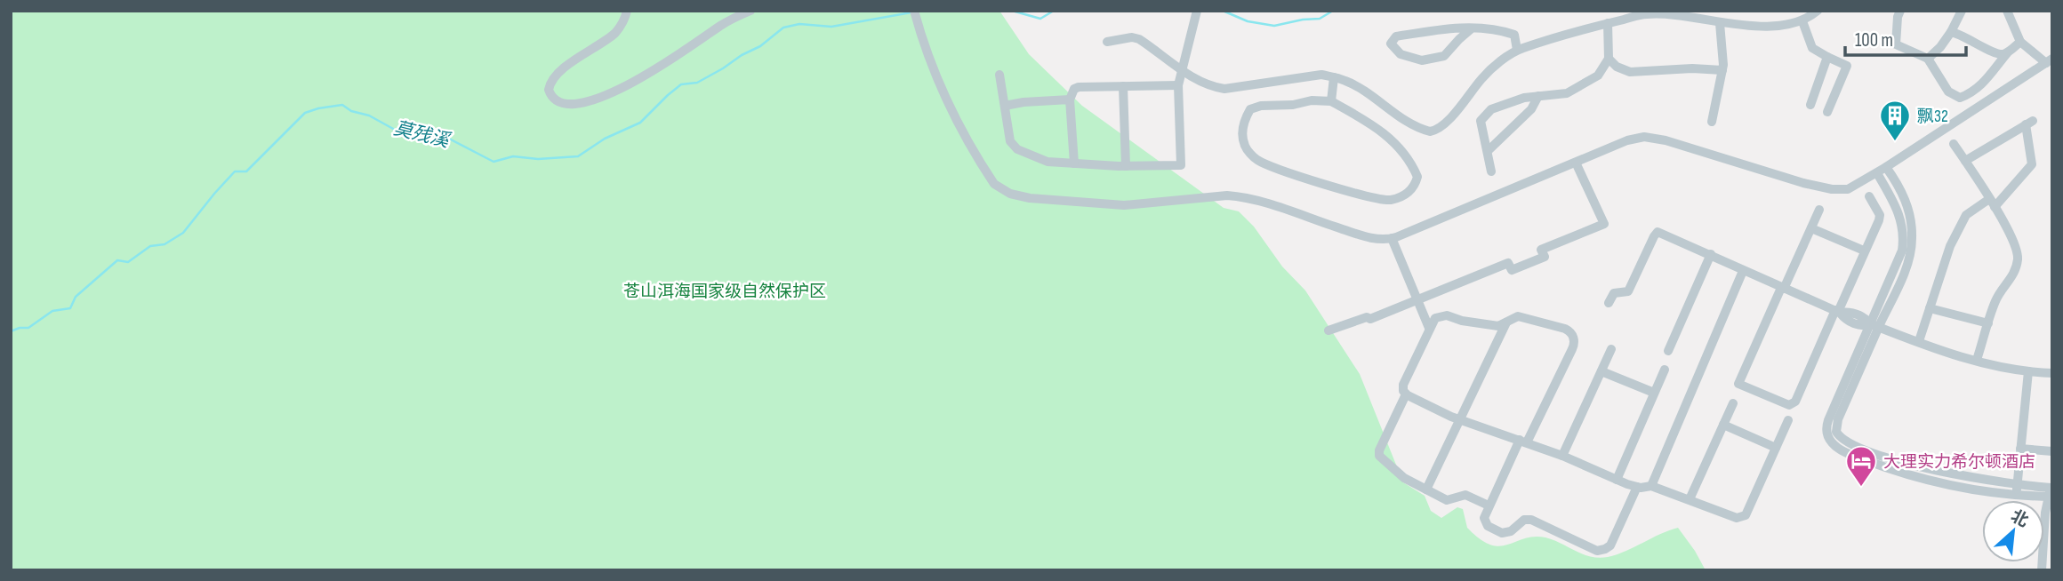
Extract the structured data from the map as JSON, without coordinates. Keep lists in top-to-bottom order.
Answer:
{
  "water": ["莫残溪"],
  "parks": ["苍山洱海国家级自然保护区"],
  "places": {
    "building": ["飘32"],
    "hotel": ["大理实力希尔顿酒店"]
  },
  "scale_bar": "100 m",
  "north": "top right"
}
